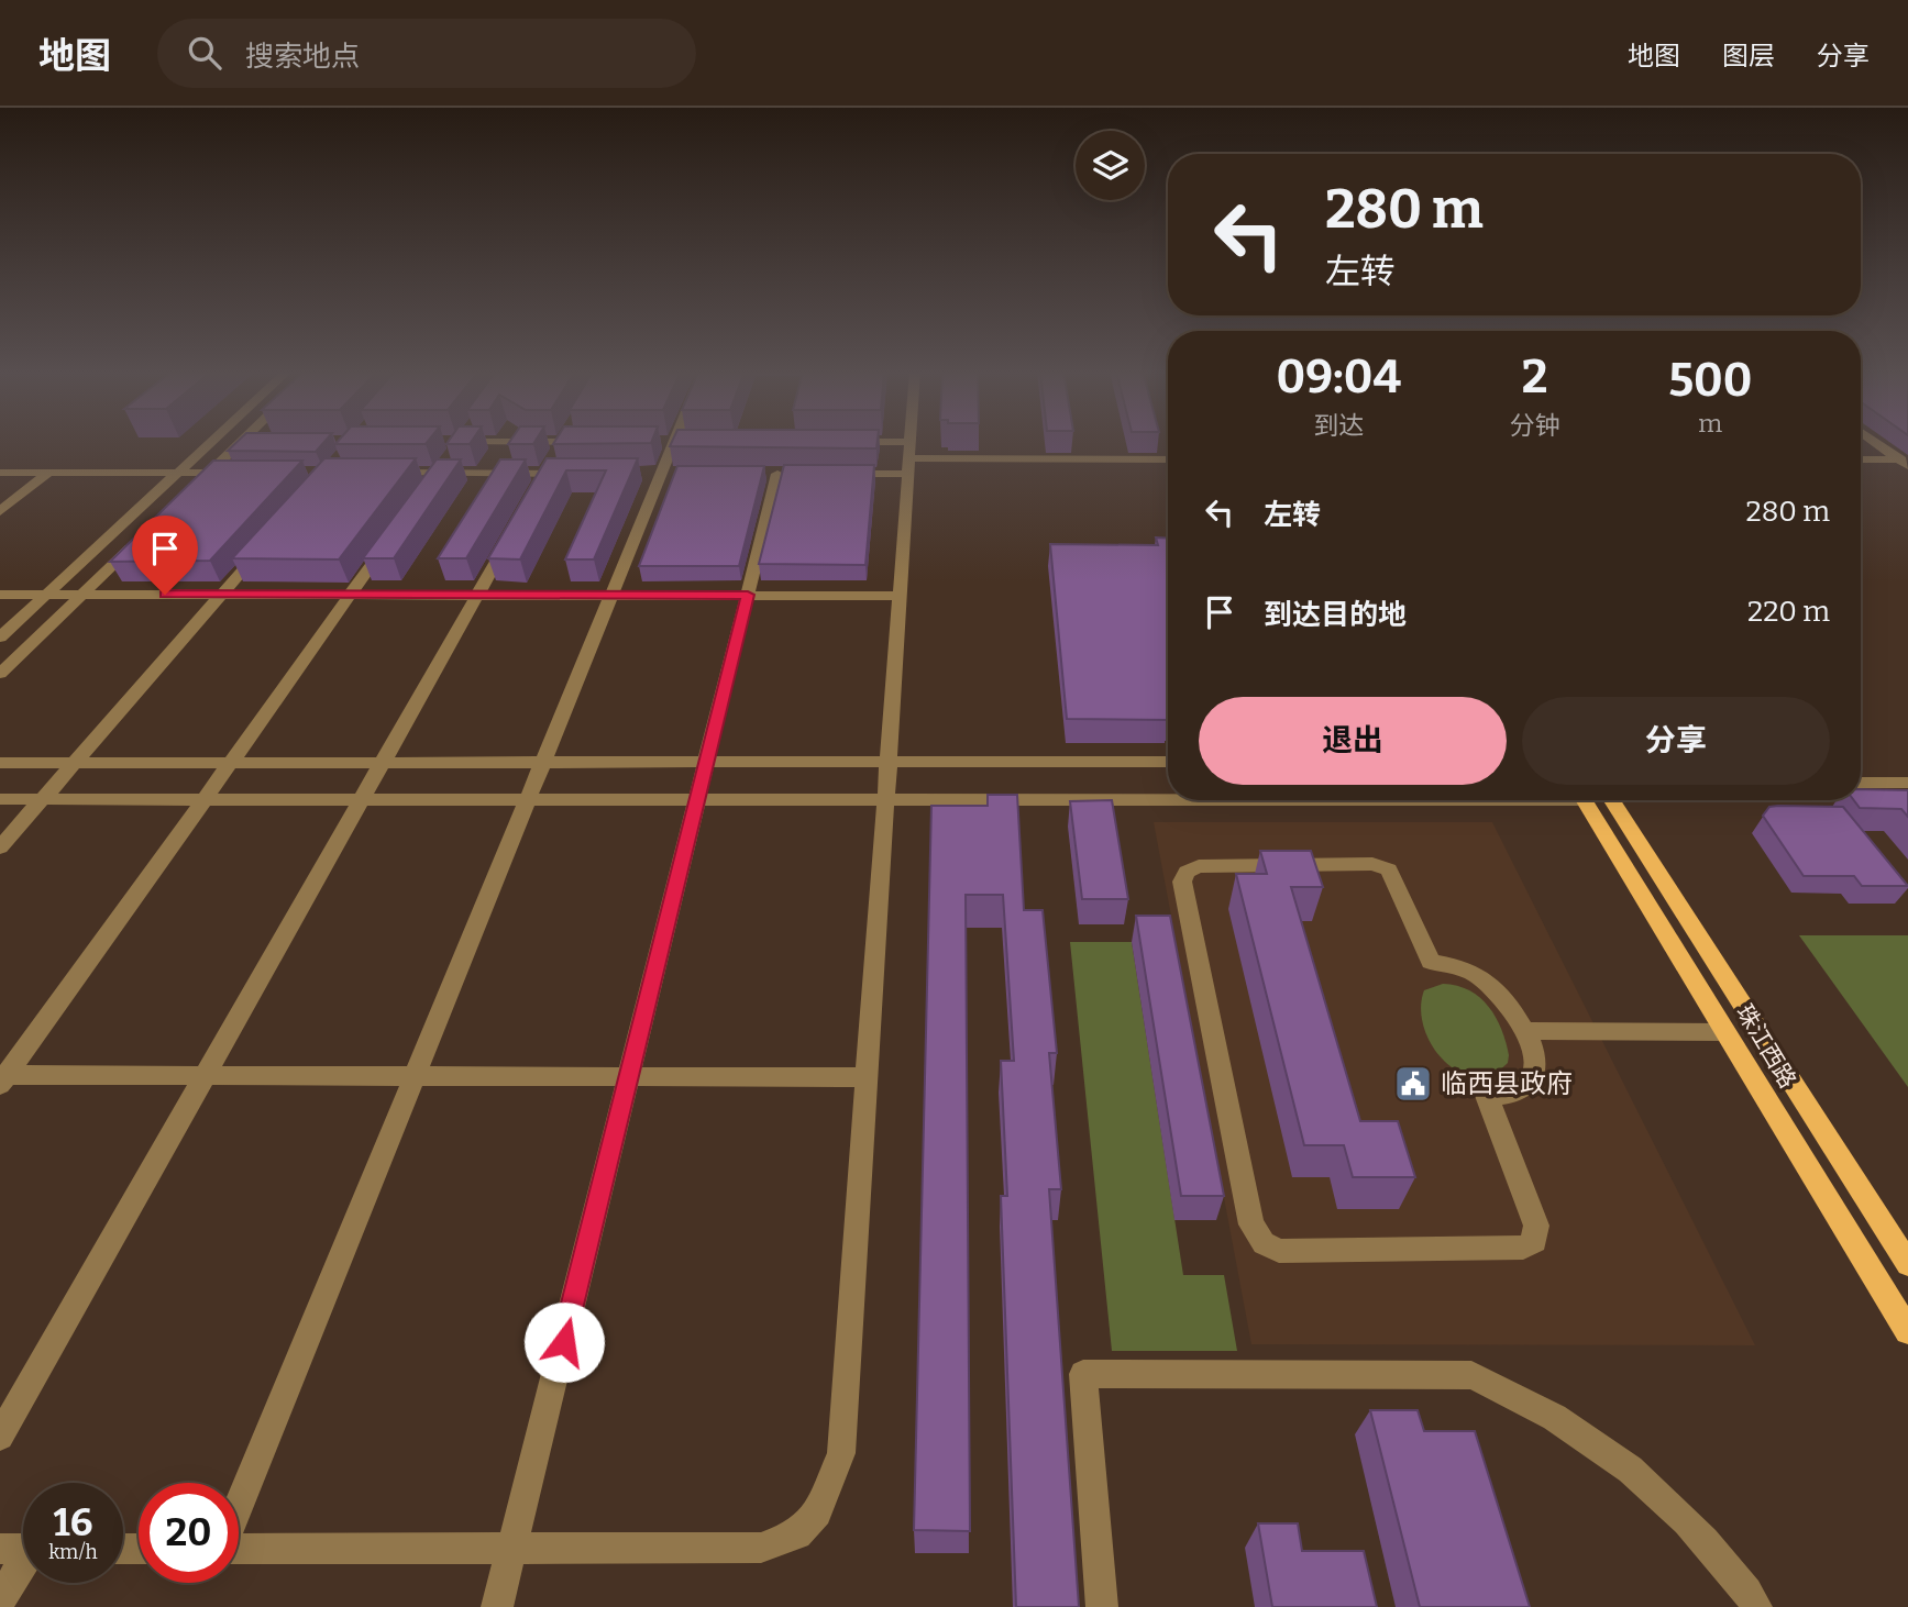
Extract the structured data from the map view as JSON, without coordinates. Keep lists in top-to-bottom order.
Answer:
{
  "streets": {
    "main road": ["珠江西路"]
  },
  "places": {
    "public building": ["临西县政府"]
  },
  "page": {
    "header": "地图",
    "search": "搜索地点",
    "nav": ["地图", "图层", "分享"],
    "turn": ["280 m", "左转"],
    "eta": [
      "09:04",
      "到达",
      "2",
      "分钟",
      "500",
      "m"
    ],
    "list": [
      {
        "name": "左转",
        "value": "280 m"
      },
      {
        "name": "到达目的地",
        "value": "220 m"
      }
    ],
    "buttons": ["退出", "分享"],
    "speed": "16 km/h",
    "limit": "20"
  }
}
